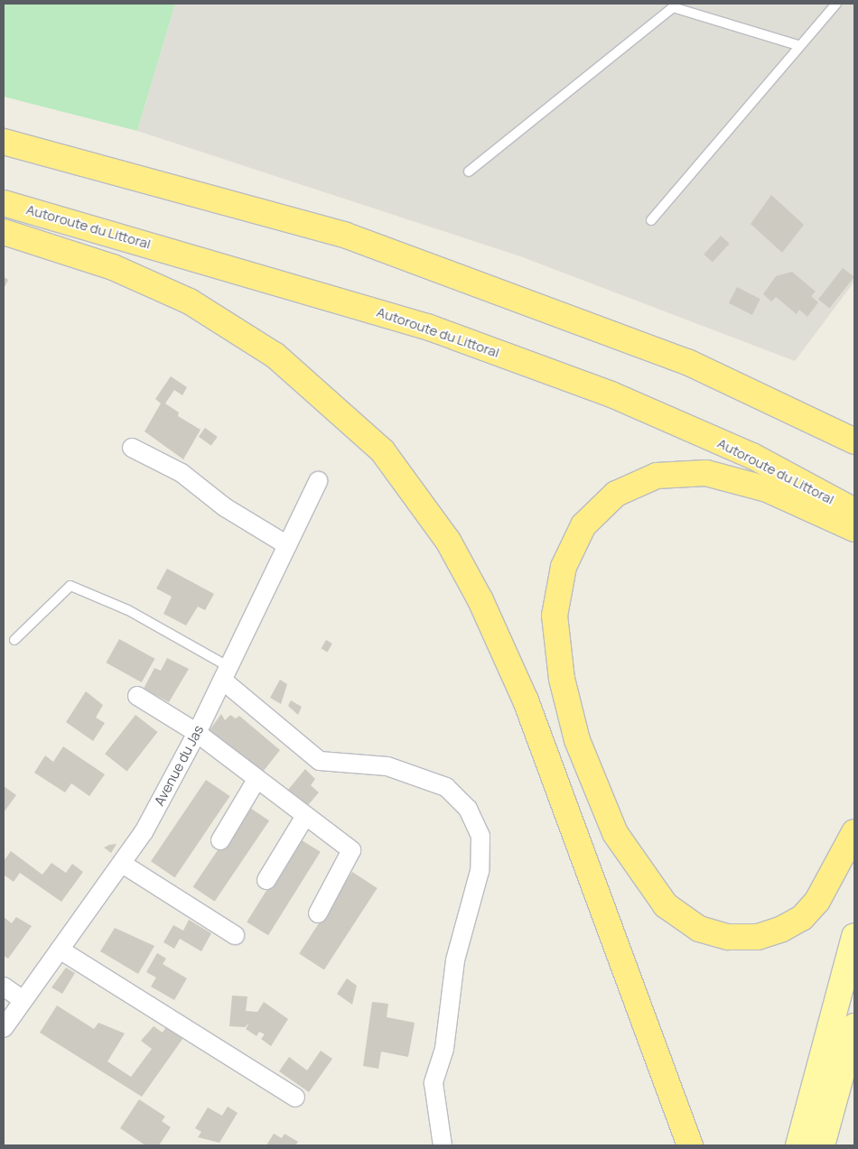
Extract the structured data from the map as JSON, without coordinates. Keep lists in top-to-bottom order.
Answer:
{
  "streets": {
    "highway": ["Autoroute du Littoral"],
    "street": ["Avenue du Jas"]
  }
}
